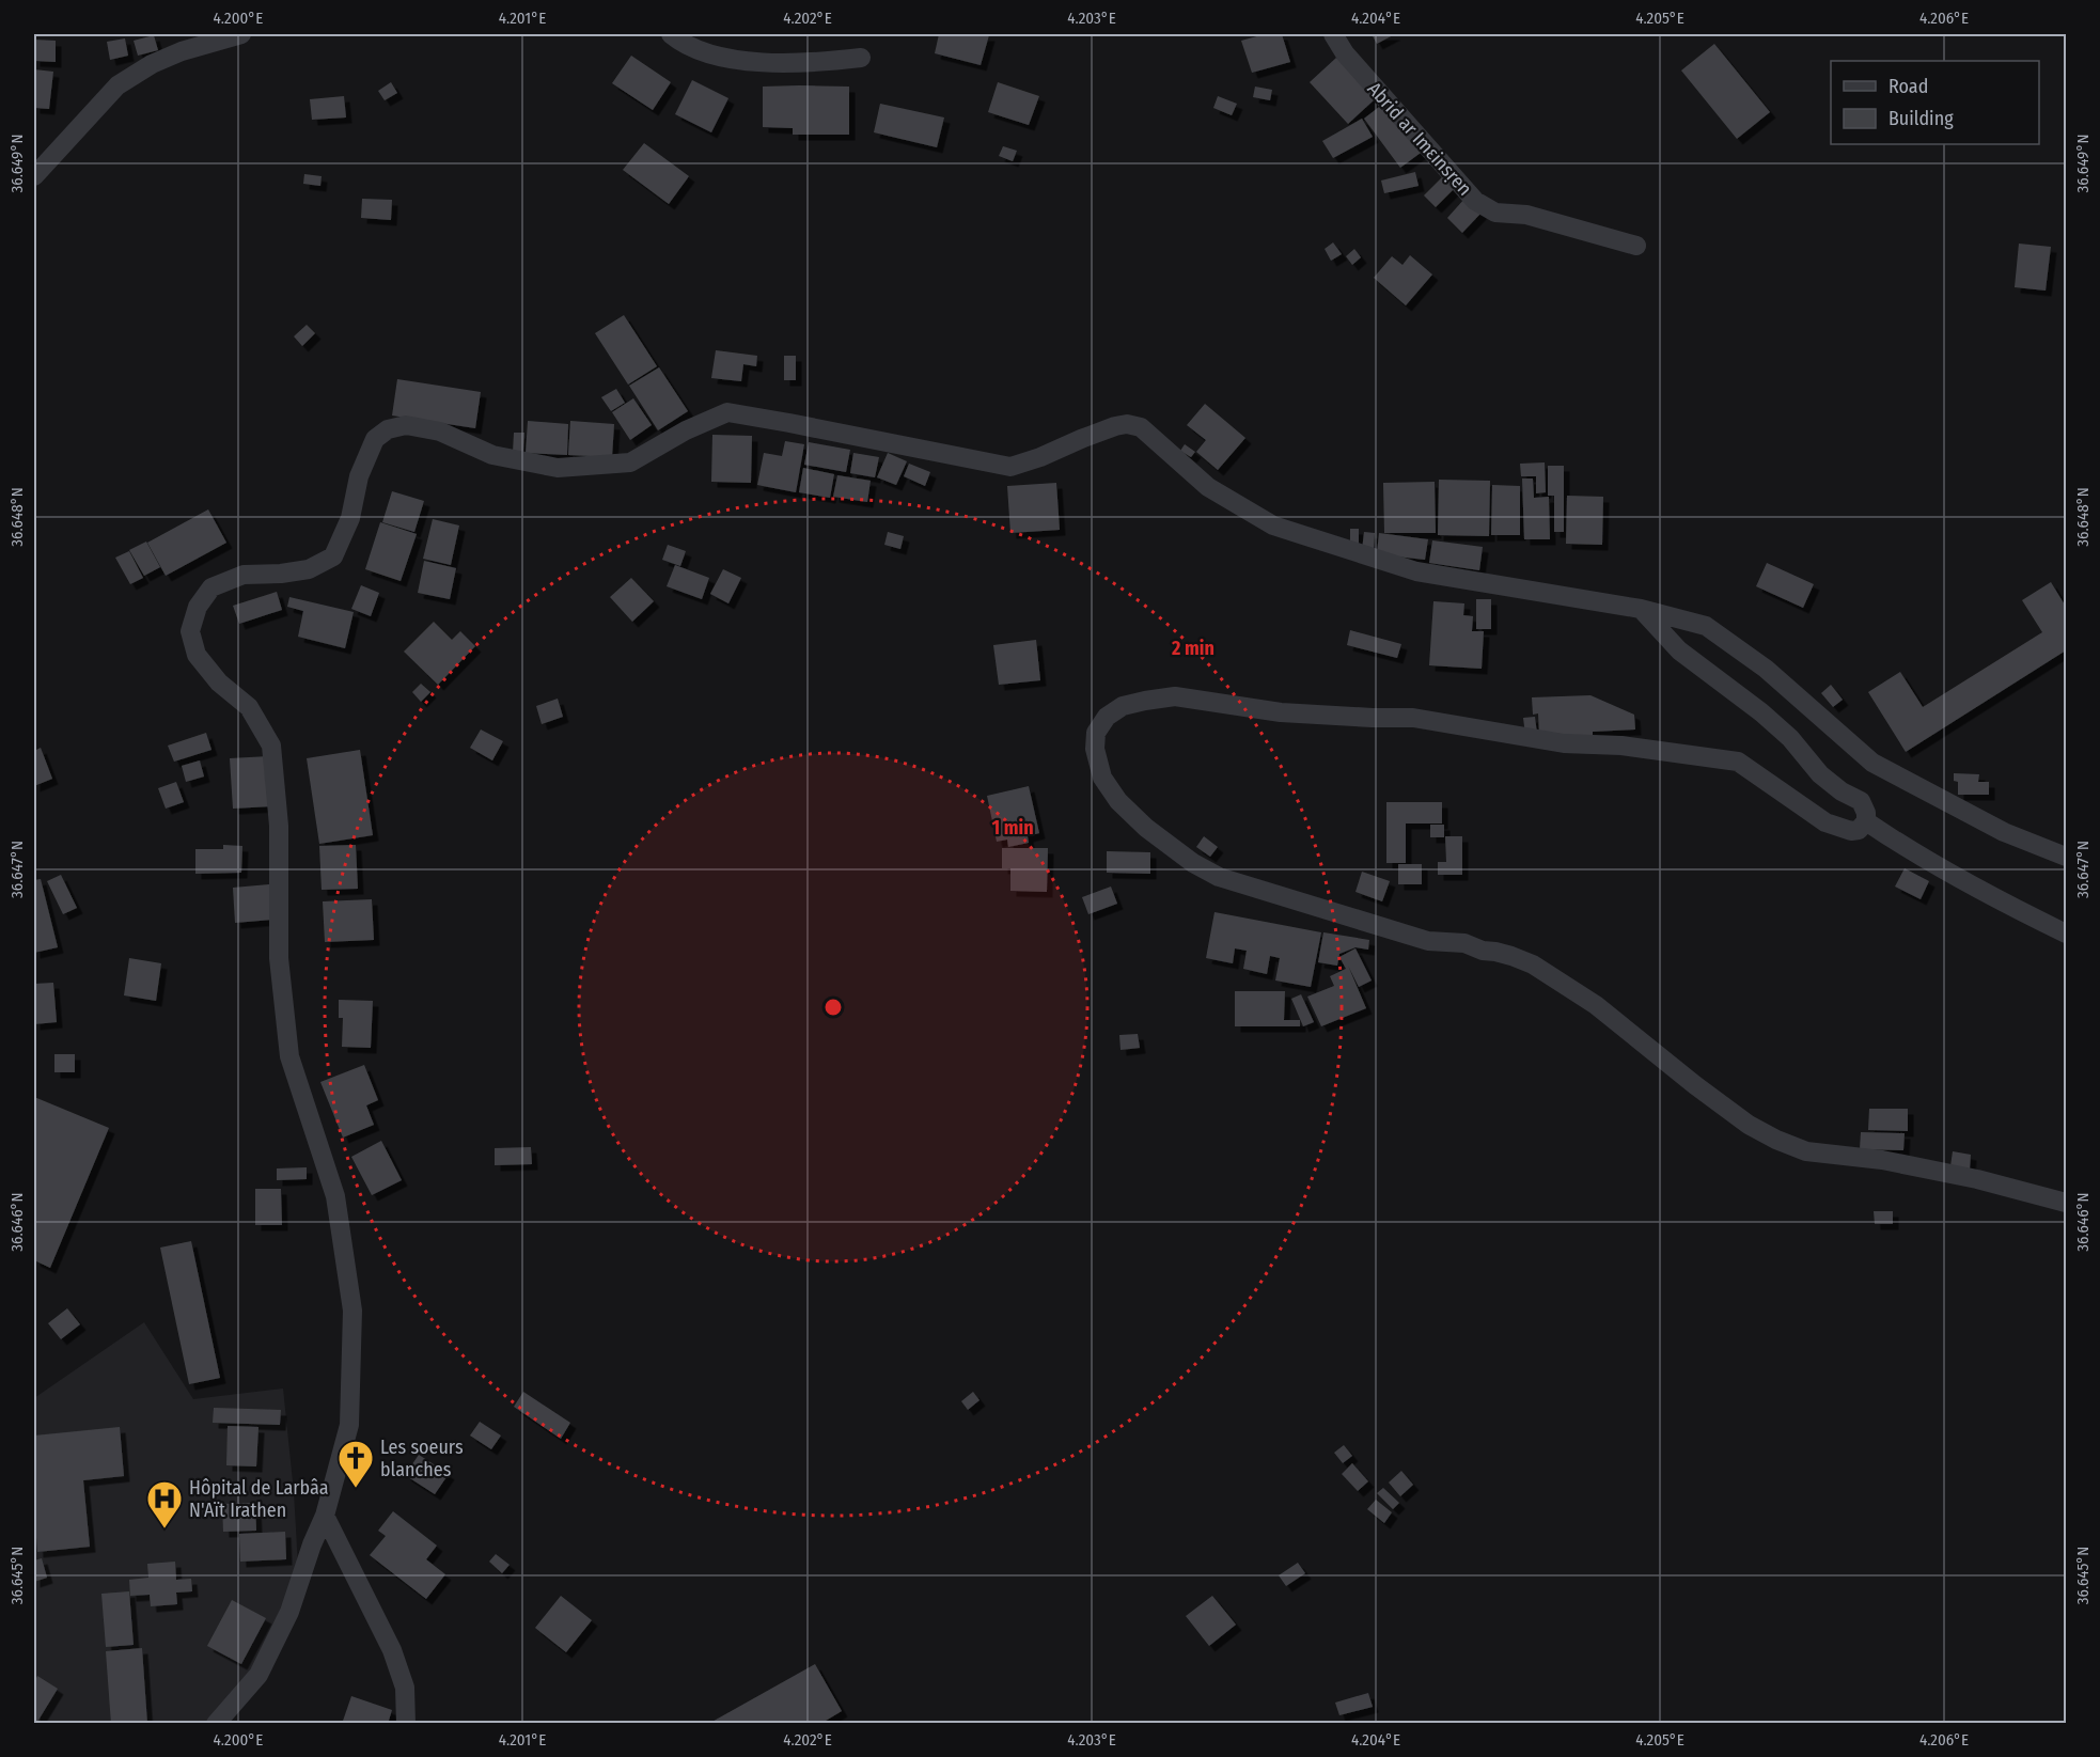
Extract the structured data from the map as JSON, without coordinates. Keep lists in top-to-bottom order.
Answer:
{
  "streets": {
    "street": ["Abrid ar Imɛinsṛen"]
  },
  "places": {
    "church": ["Les soeurs blanches"],
    "hospital": ["Hôpital de Larbâa N'Aït Irathen"]
  },
  "legend": ["Road", "Building"],
  "coordinates": [
    "4.200°E",
    "4.201°E",
    "4.202°E",
    "4.203°E",
    "4.204°E",
    "4.205°E",
    "4.206°E",
    "36.649°N",
    "36.648°N",
    "36.647°N",
    "36.646°N",
    "36.645°N"
  ],
  "rings": ["2 min", "1 min"]
}
